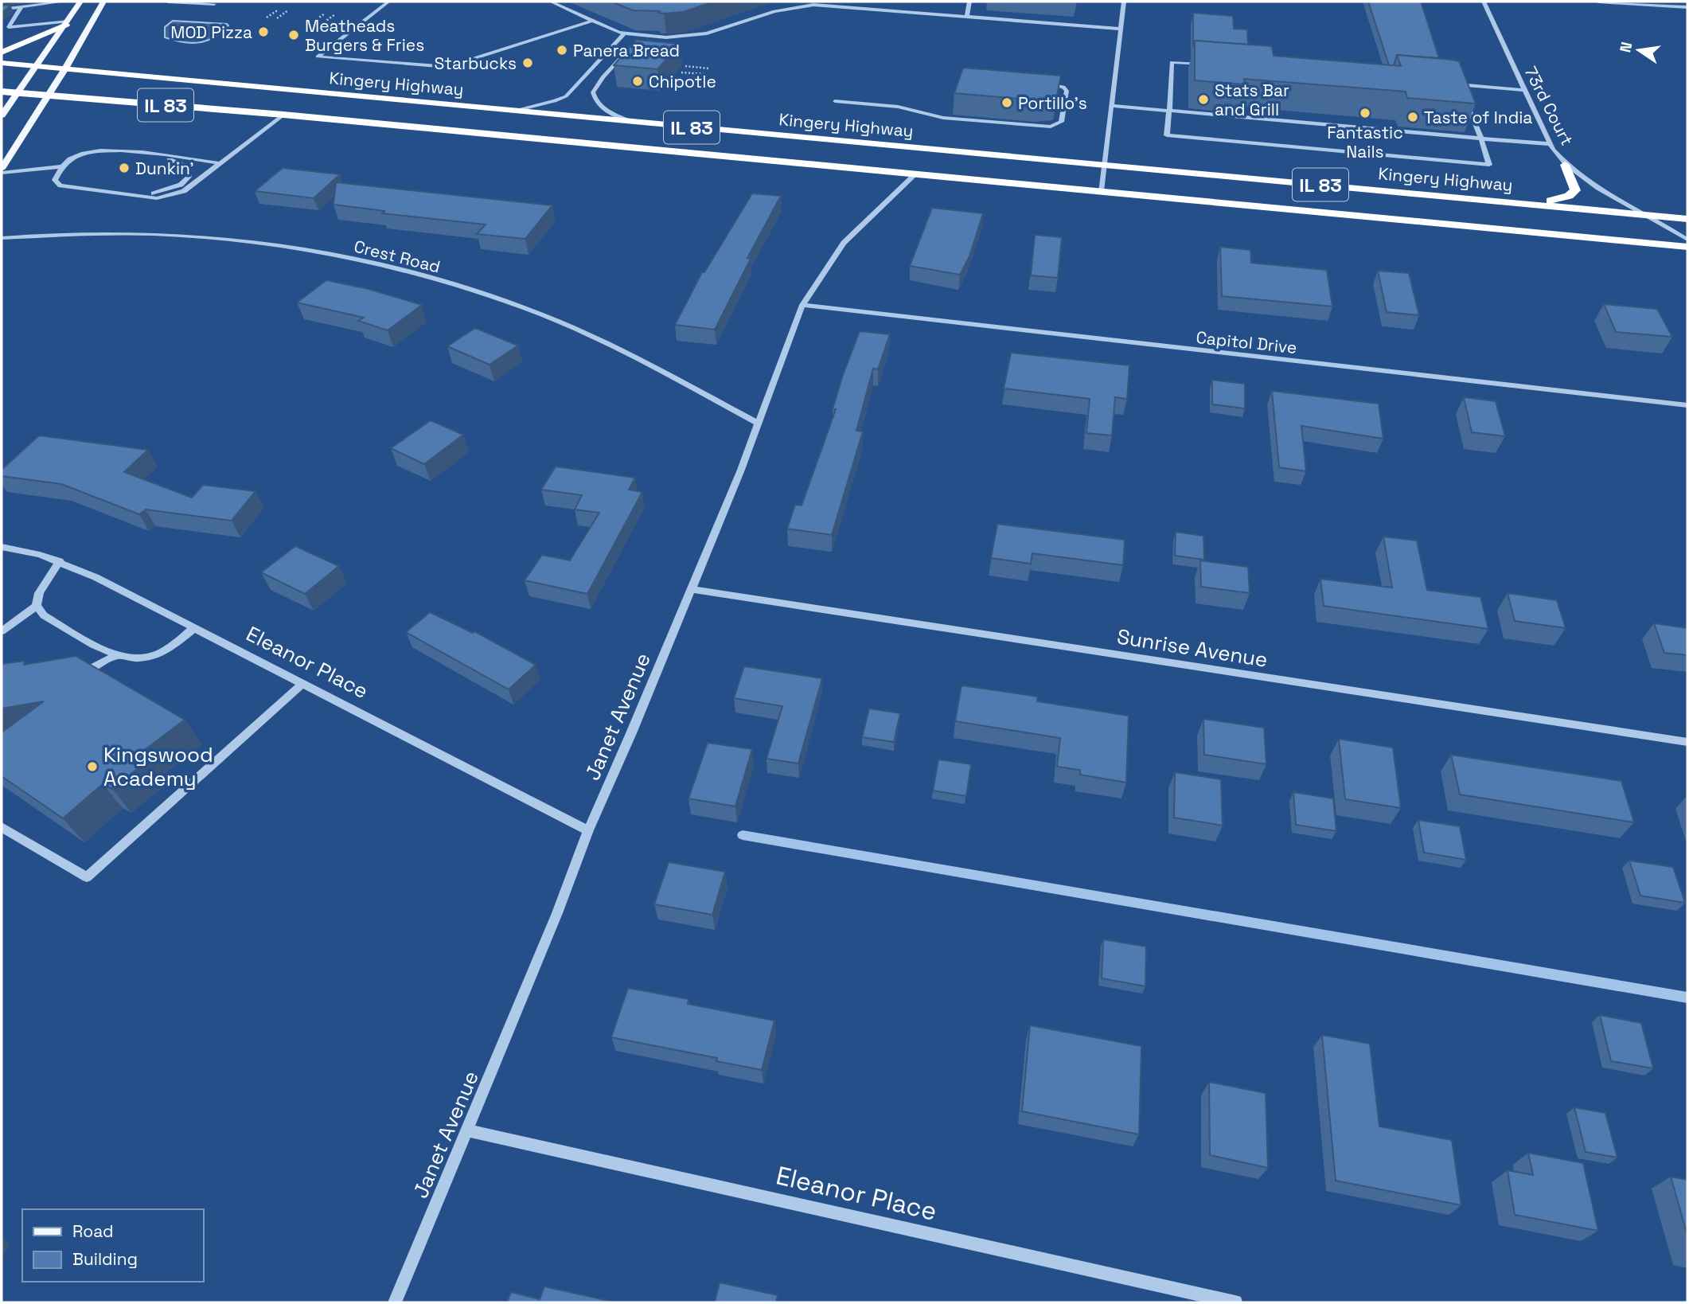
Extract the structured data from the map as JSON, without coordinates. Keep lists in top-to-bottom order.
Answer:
{
  "streets": {
    "highway": ["Kingery Highway", "IL 83"],
    "street": [
      "73rd Court",
      "Crest Road",
      "Capitol Drive",
      "Sunrise Avenue",
      "Eleanor Place",
      "Janet Avenue"
    ]
  },
  "crossings": [
    ["Kingery Highway", "73rd Court"],
    ["Kingery Highway", "Janet Avenue"],
    ["Crest Road", "Janet Avenue"],
    ["Capitol Drive", "Janet Avenue"],
    ["Sunrise Avenue", "Janet Avenue"],
    ["Eleanor Place", "Janet Avenue"]
  ],
  "places": [
    "MOD Pizza",
    "Meatheads Burgers & Fries",
    "Panera Bread",
    "Starbucks",
    "Chipotle",
    "Stats Bar and Grill",
    "Portillo's",
    "Fantastic Nails",
    "Taste of India",
    "Dunkin'",
    "Kingswood Academy"
  ],
  "legend": ["Road", "Building"],
  "north": "left"
}
